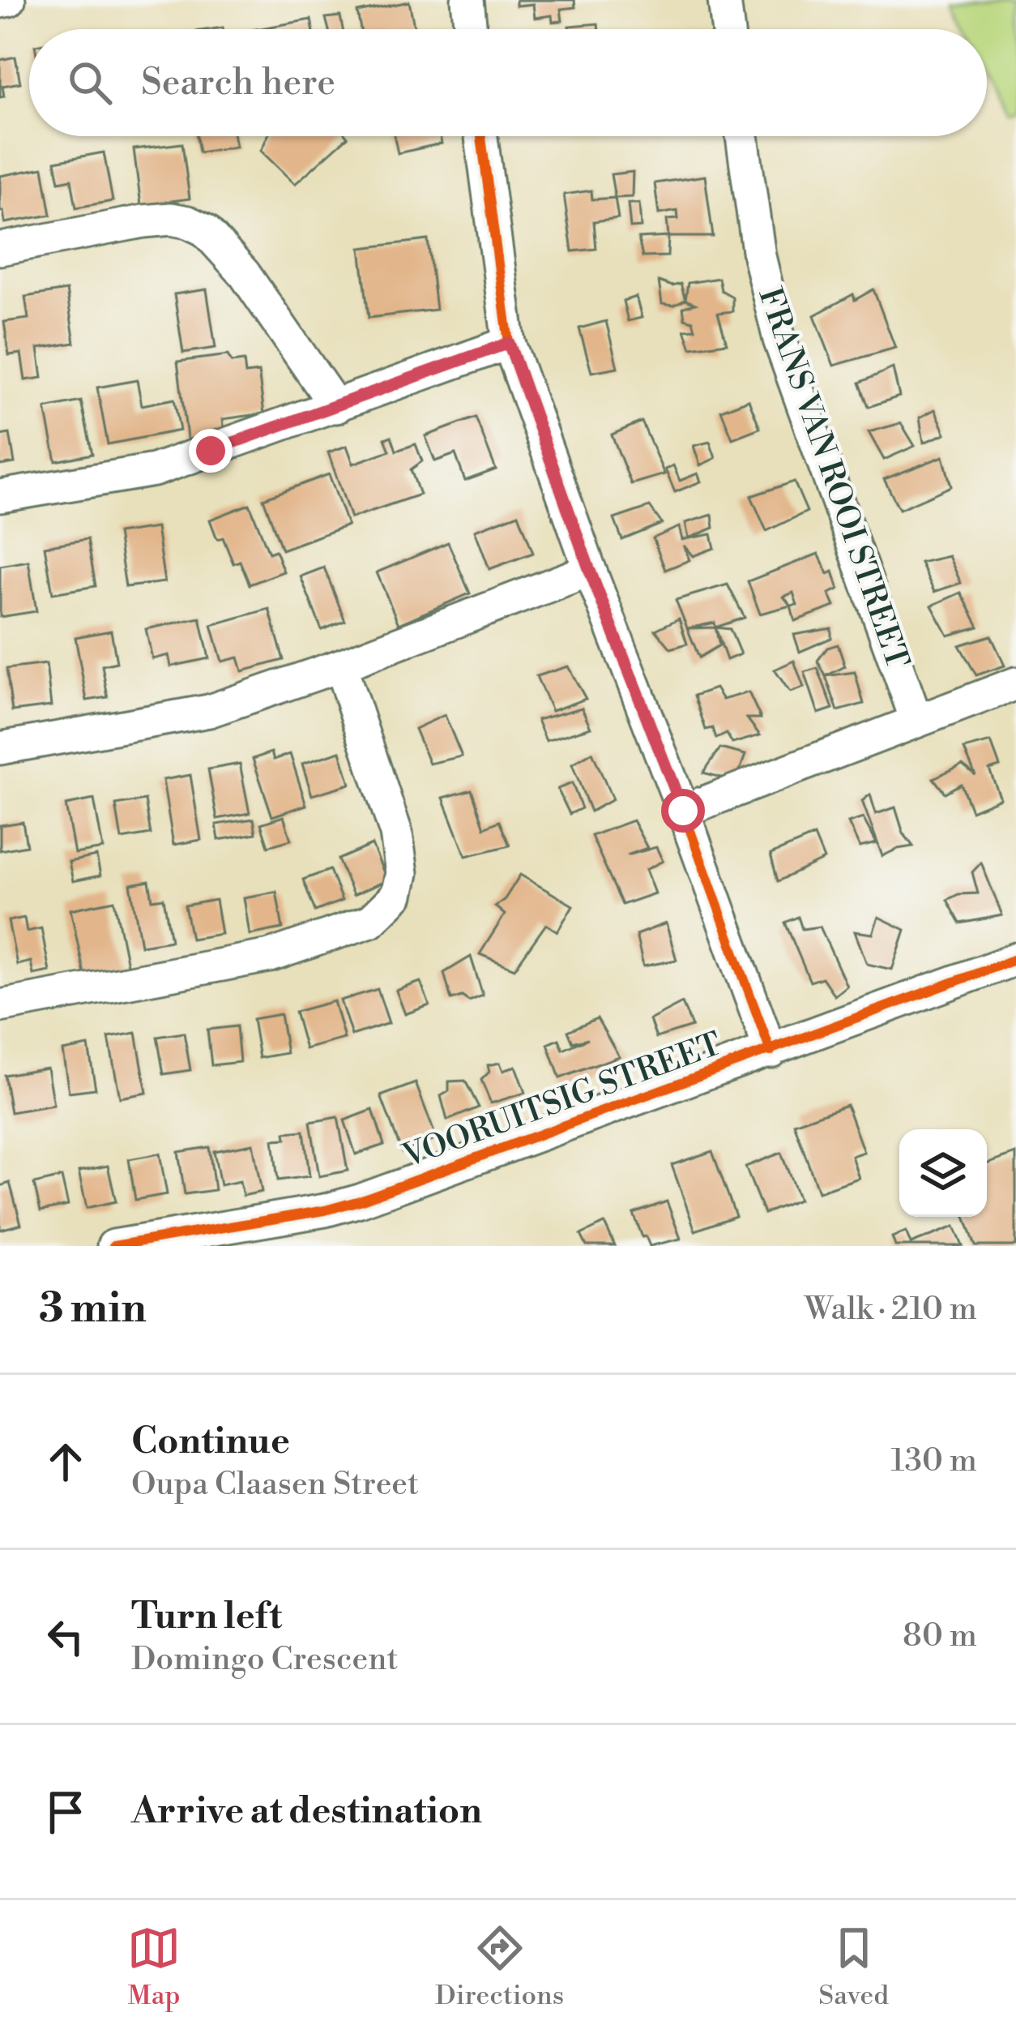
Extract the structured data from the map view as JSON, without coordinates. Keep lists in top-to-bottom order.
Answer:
{
  "streets": {
    "street": ["FRANS VAN ROOI STREET", "VOORUITSIG STREET"]
  },
  "page": {
    "search": "Search here",
    "heading": ["3 min", "Walk · 210 m"],
    "list": [
      ["Continue", "Oupa Claasen Street", "130 m"],
      ["Turn left", "Domingo Crescent", "80 m"],
      "Arrive at destination"
    ],
    "nav": ["Map", "Directions", "Saved"]
  }
}
